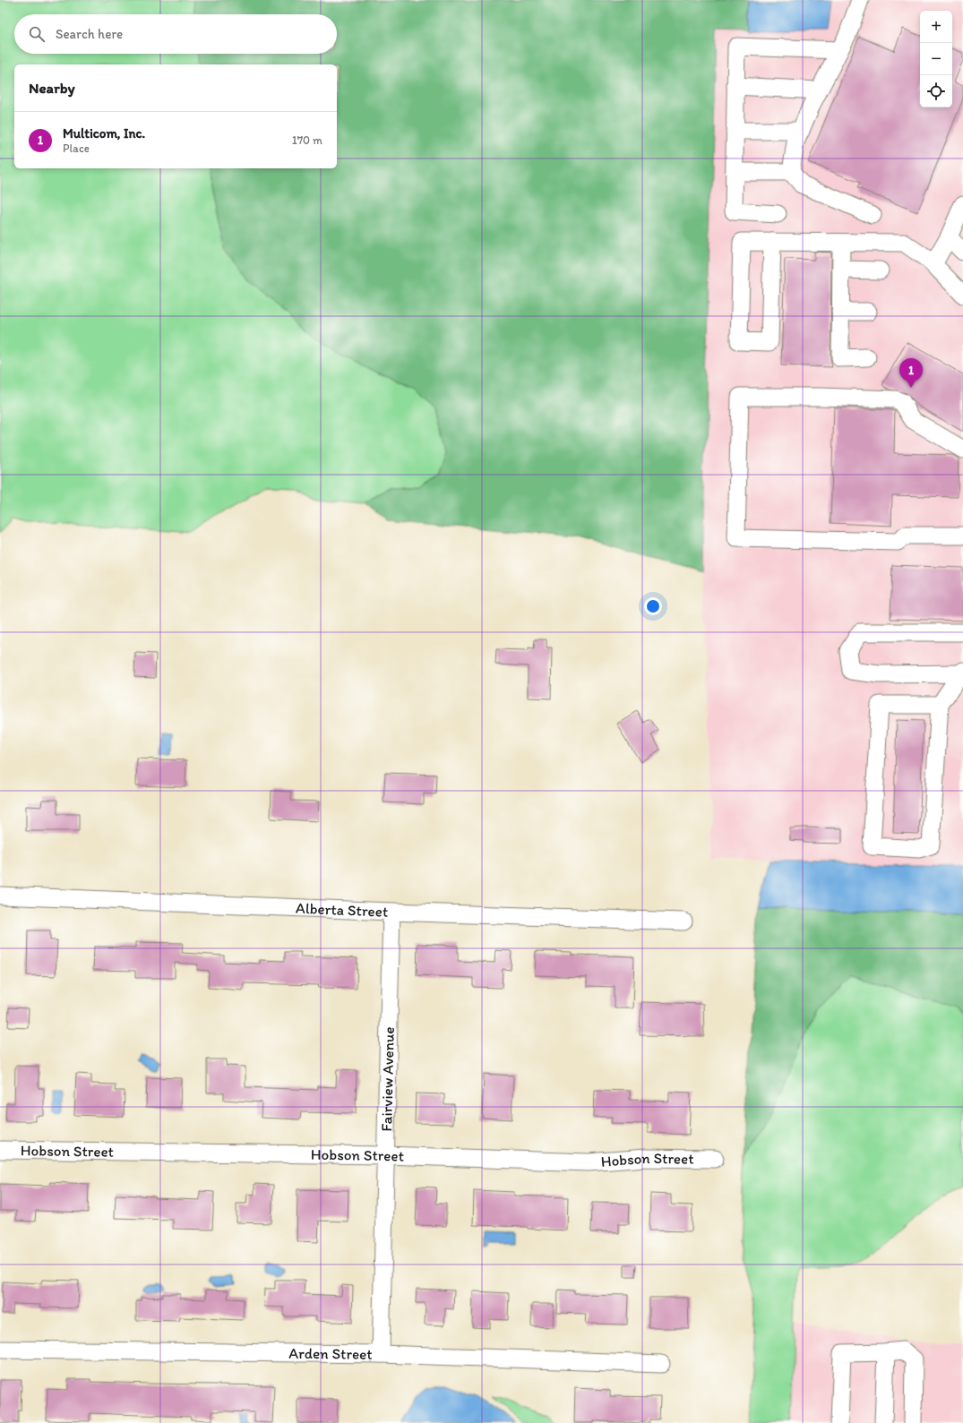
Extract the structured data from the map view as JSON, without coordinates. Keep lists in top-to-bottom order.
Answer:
{
  "streets": {
    "street": [
      "Alberta Street",
      "Fairview Avenue",
      "Hobson Street",
      "Arden Street"
    ]
  },
  "crossings": [
    ["Alberta Street", "Fairview Avenue"],
    ["Fairview Avenue", "Hobson Street"],
    ["Fairview Avenue", "Arden Street"]
  ],
  "page": {
    "map_buttons": ["+", "−"],
    "search": "Search here",
    "heading": "Nearby",
    "list": [
      {
        "mark": "1",
        "name": "Multicom, Inc.",
        "note": "Place",
        "value": "170 m"
      }
    ],
    "pins": "1"
  }
}
